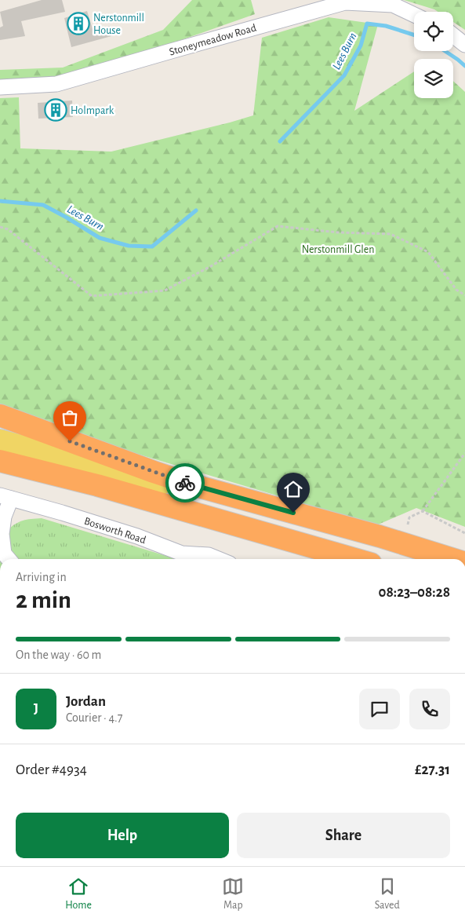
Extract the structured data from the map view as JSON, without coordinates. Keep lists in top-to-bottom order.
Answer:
{
  "streets": {
    "street": ["Stoneymeadow Road", "Bosworth Road"]
  },
  "water": ["Lees Burn"],
  "parks": ["Nerstonmill Glen"],
  "places": {
    "building": ["Nerstonmill House", "Holmpark"]
  },
  "page": {
    "heading": ["2 min", "Arriving in", "08:23–08:28"],
    "panel": [
      "Jordan",
      "Courier · 4.7",
      "Order #4934",
      "£27.31"
    ],
    "bar": "On the way · 60 m",
    "round": "J",
    "buttons": ["Help", "Share"],
    "tabs": ["Home", "Map", "Saved"]
  }
}
